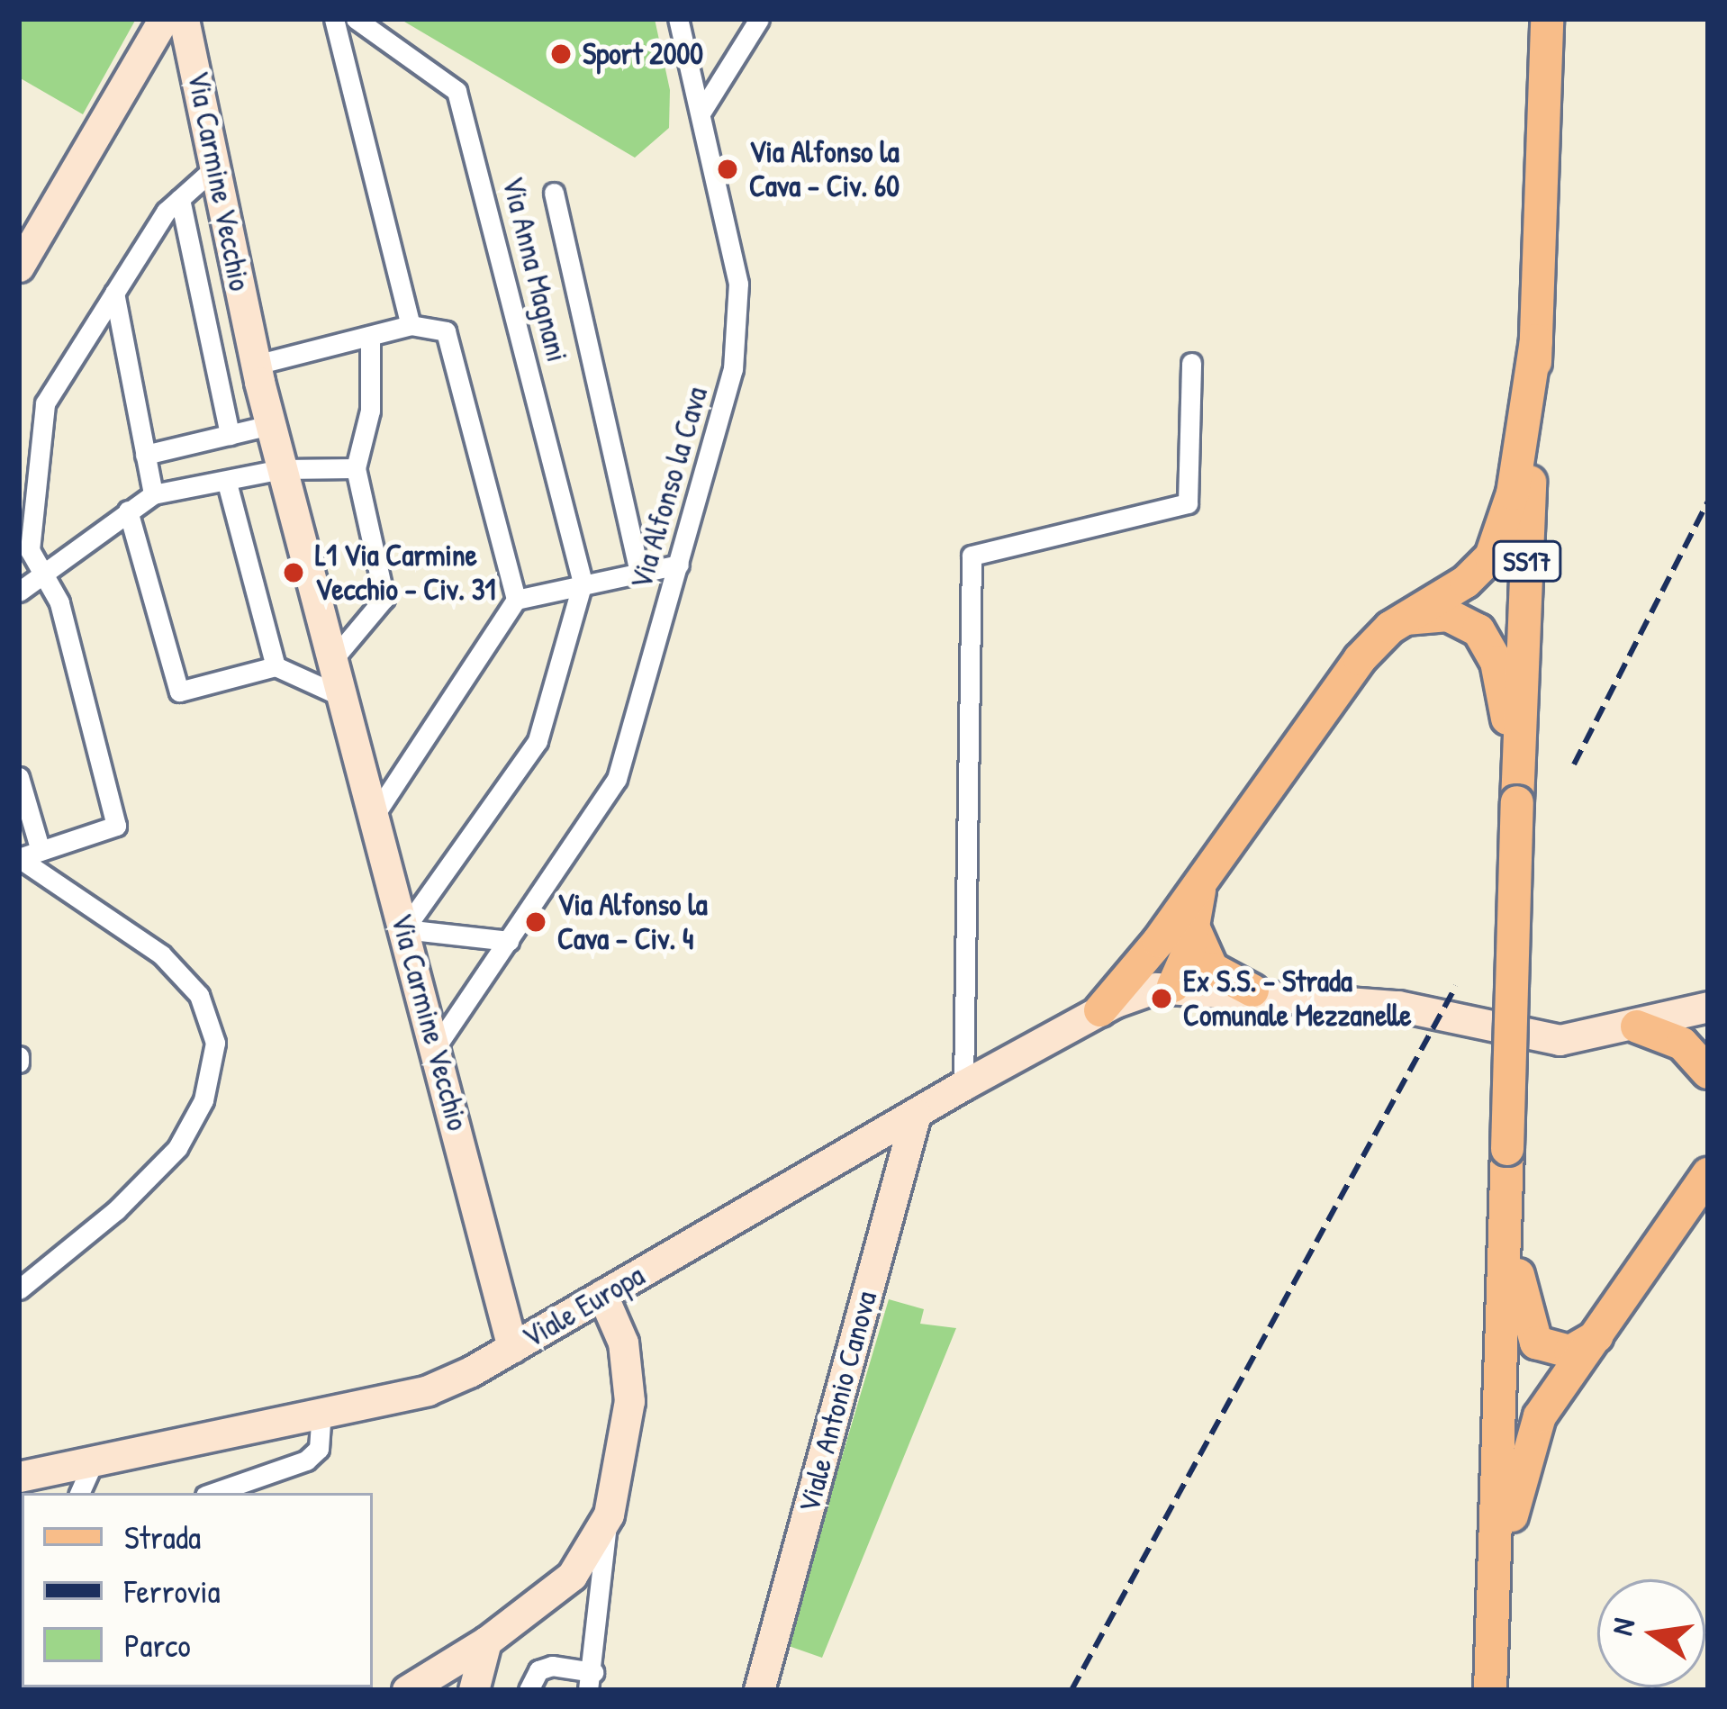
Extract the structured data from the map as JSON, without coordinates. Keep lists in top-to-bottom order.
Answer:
{
  "streets": {
    "main road": ["SS17"],
    "street": [
      "Via Carmine Vecchio",
      "Via Anna Magnani",
      "Via Alfonso la Cava",
      "Viale Europa",
      "Viale Antonio Canova"
    ]
  },
  "crossings": [
    ["Via Carmine Vecchio", "Via Alfonso la Cava"],
    ["Via Carmine Vecchio", "Viale Europa"],
    ["Viale Europa", "Viale Antonio Canova"]
  ],
  "places": [
    "Sport 2000",
    "Via Alfonso la Cava - Civ. 60",
    "L1 Via Carmine Vecchio - Civ. 31",
    "Via Alfonso la Cava - Civ. 4",
    "Ex S.S. - Strada Comunale Mezzanelle"
  ],
  "legend": ["Strada", "Ferrovia", "Parco"],
  "north": "left"
}
